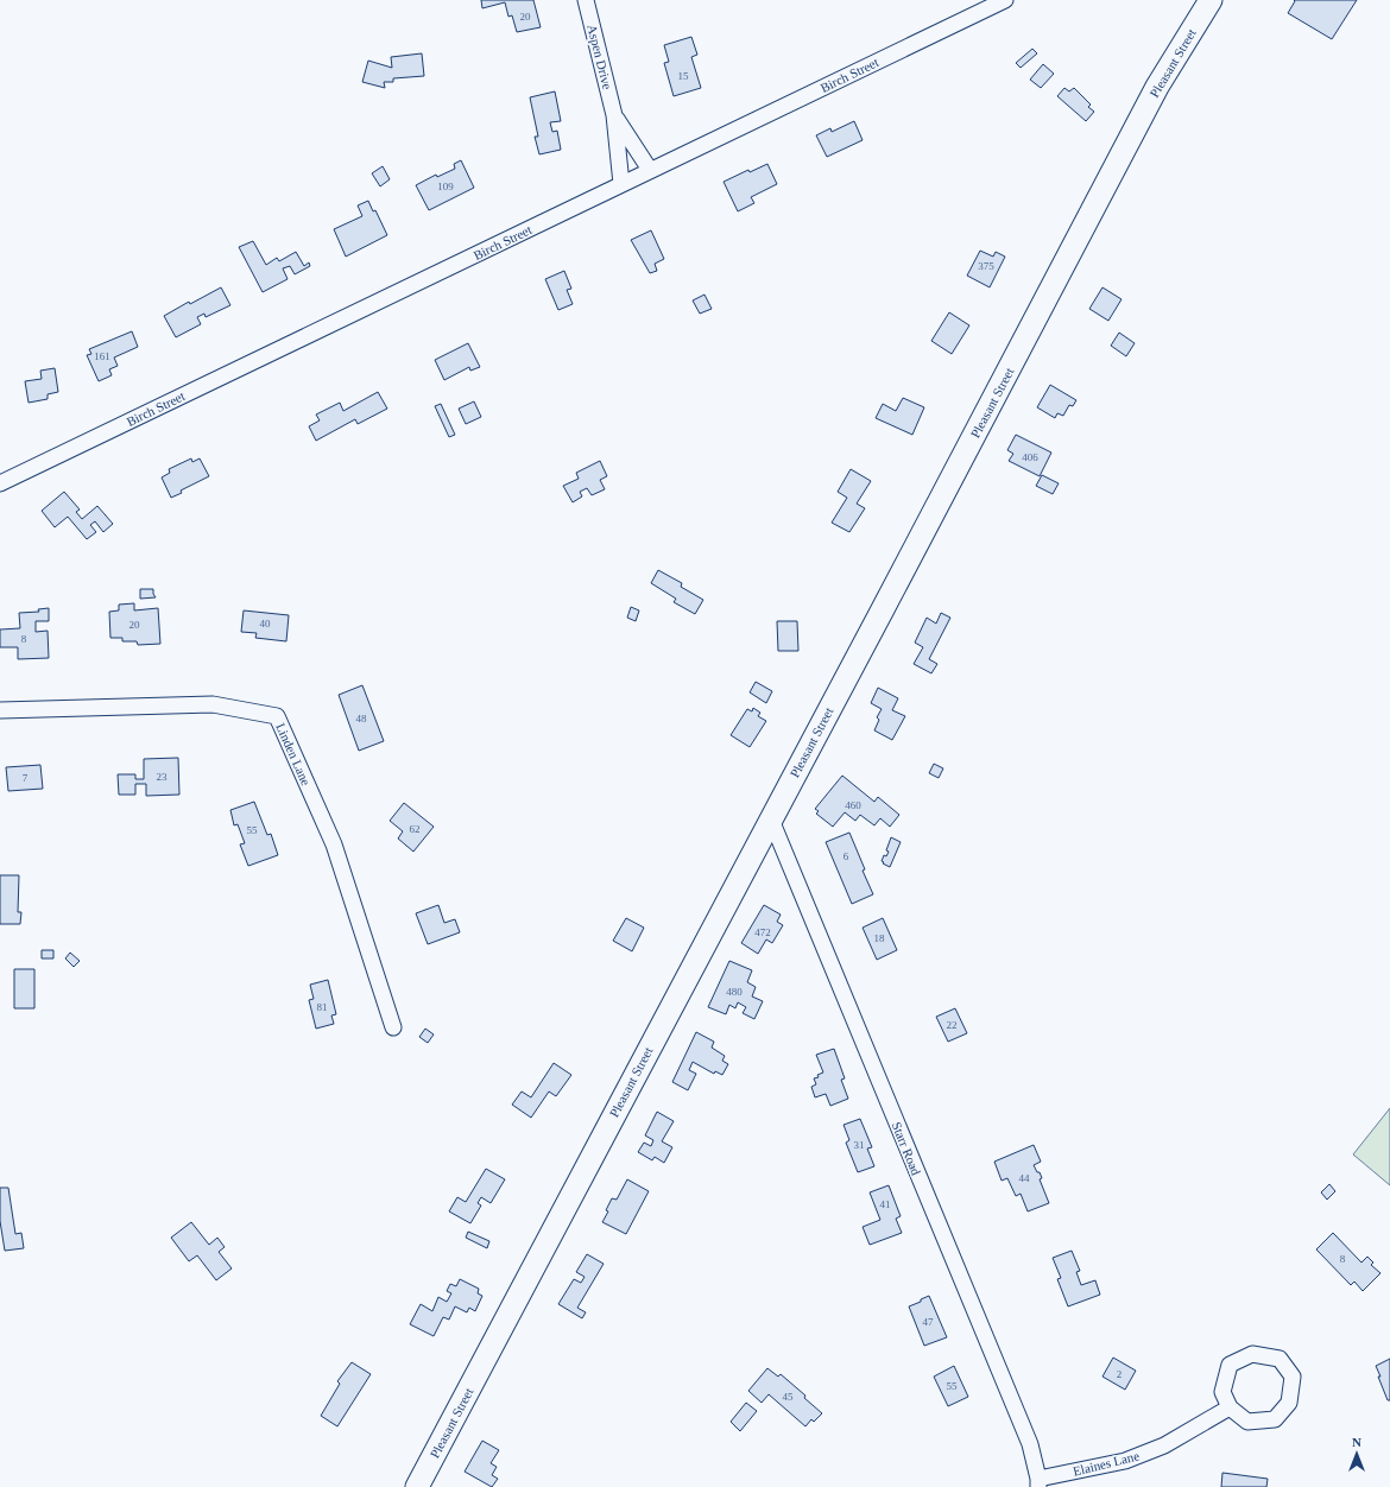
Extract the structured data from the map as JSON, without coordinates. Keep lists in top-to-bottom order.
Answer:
{
  "streets": {
    "main road": ["Pleasant Street"],
    "street": [
      "Aspen Drive",
      "Birch Street",
      "Linden Lane",
      "Starr Road",
      "Elaines Lane"
    ]
  },
  "crossings": [
    ["Aspen Drive", "Birch Street"],
    ["Pleasant Street", "Starr Road"],
    ["Starr Road", "Elaines Lane"]
  ],
  "house_numbers": [
    "20",
    "15",
    "109",
    "375",
    "161",
    "406",
    "40",
    "20",
    "8",
    "48",
    "23",
    "7",
    "460",
    "62",
    "55",
    "6",
    "472",
    "18",
    "480",
    "81",
    "22",
    "31",
    "44",
    "41",
    "8",
    "47",
    "2",
    "55",
    "45"
  ],
  "north": "top"
}
